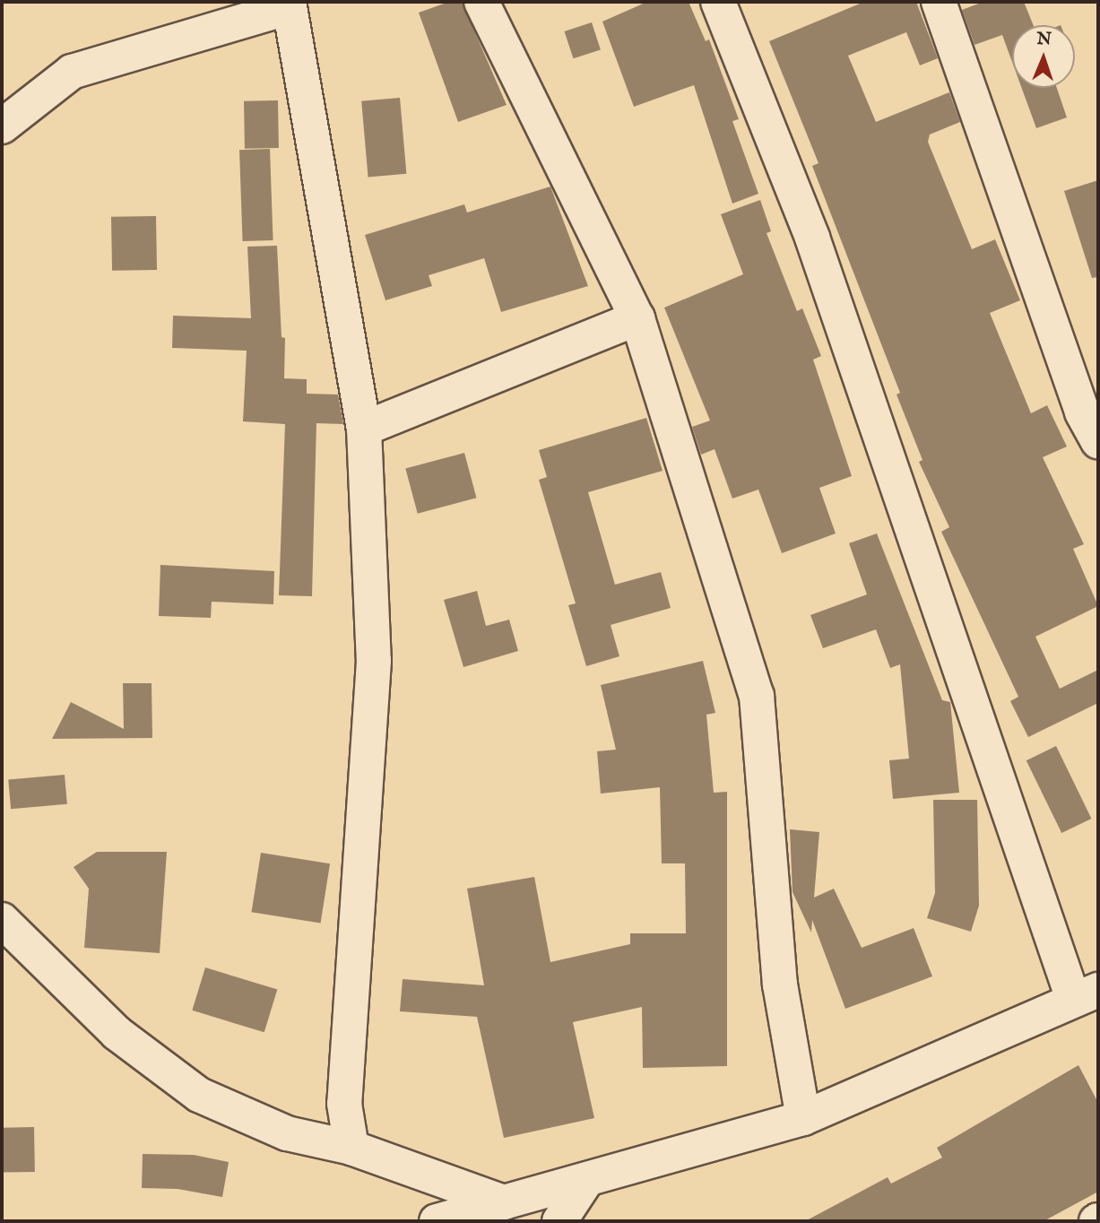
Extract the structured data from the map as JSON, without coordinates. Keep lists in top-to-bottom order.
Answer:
{
  "north": "top"
}
